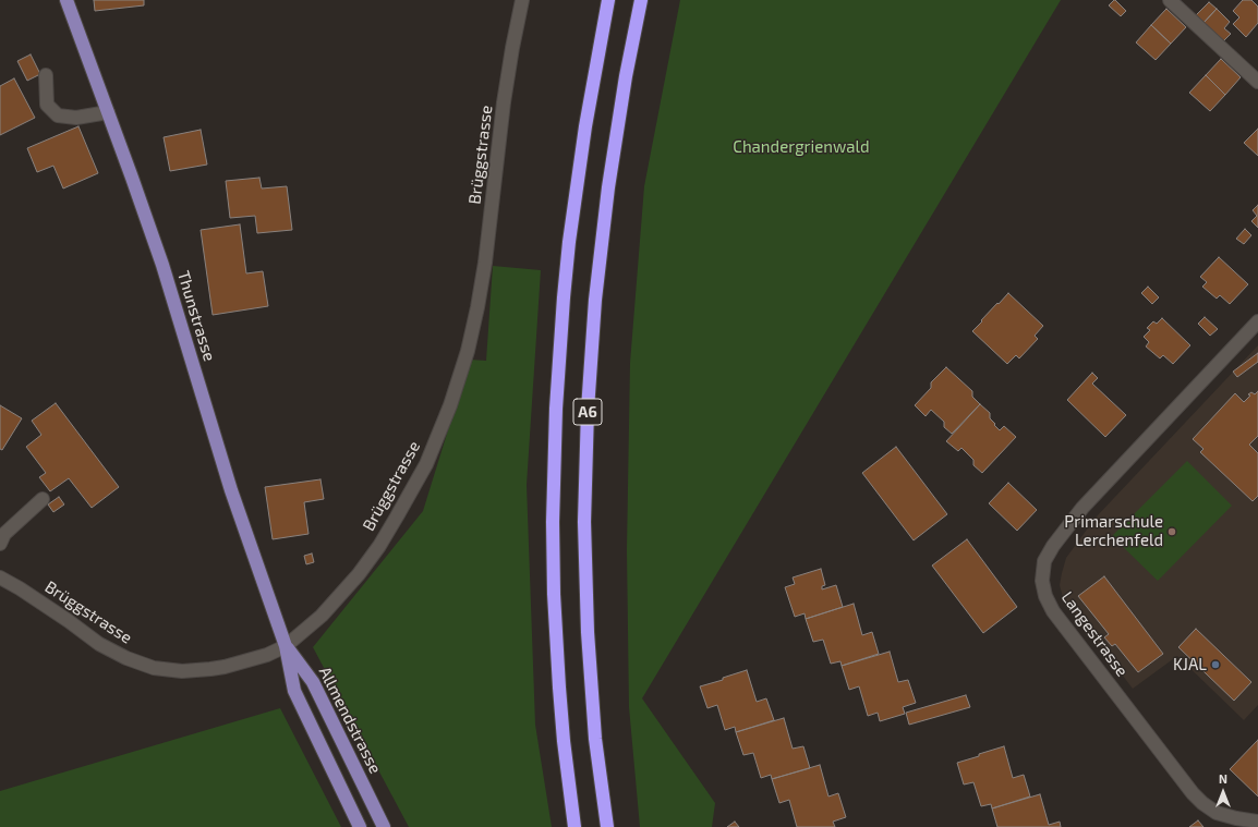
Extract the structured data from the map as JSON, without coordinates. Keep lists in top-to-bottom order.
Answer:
{
  "streets": {
    "highway": ["A6"],
    "main road": ["Thunstrasse", "Allmendstrasse"],
    "street": ["Brüggstrasse", "Langestrasse"]
  },
  "crossings": [
    ["Brüggstrasse", "Thunstrasse"],
    ["Brüggstrasse", "Allmendstrasse"],
    ["Thunstrasse", "Allmendstrasse"]
  ],
  "parks": ["Chandergrienwald"],
  "places": ["Primarschule Lerchenfeld", "KJAL"],
  "north": "top"
}
